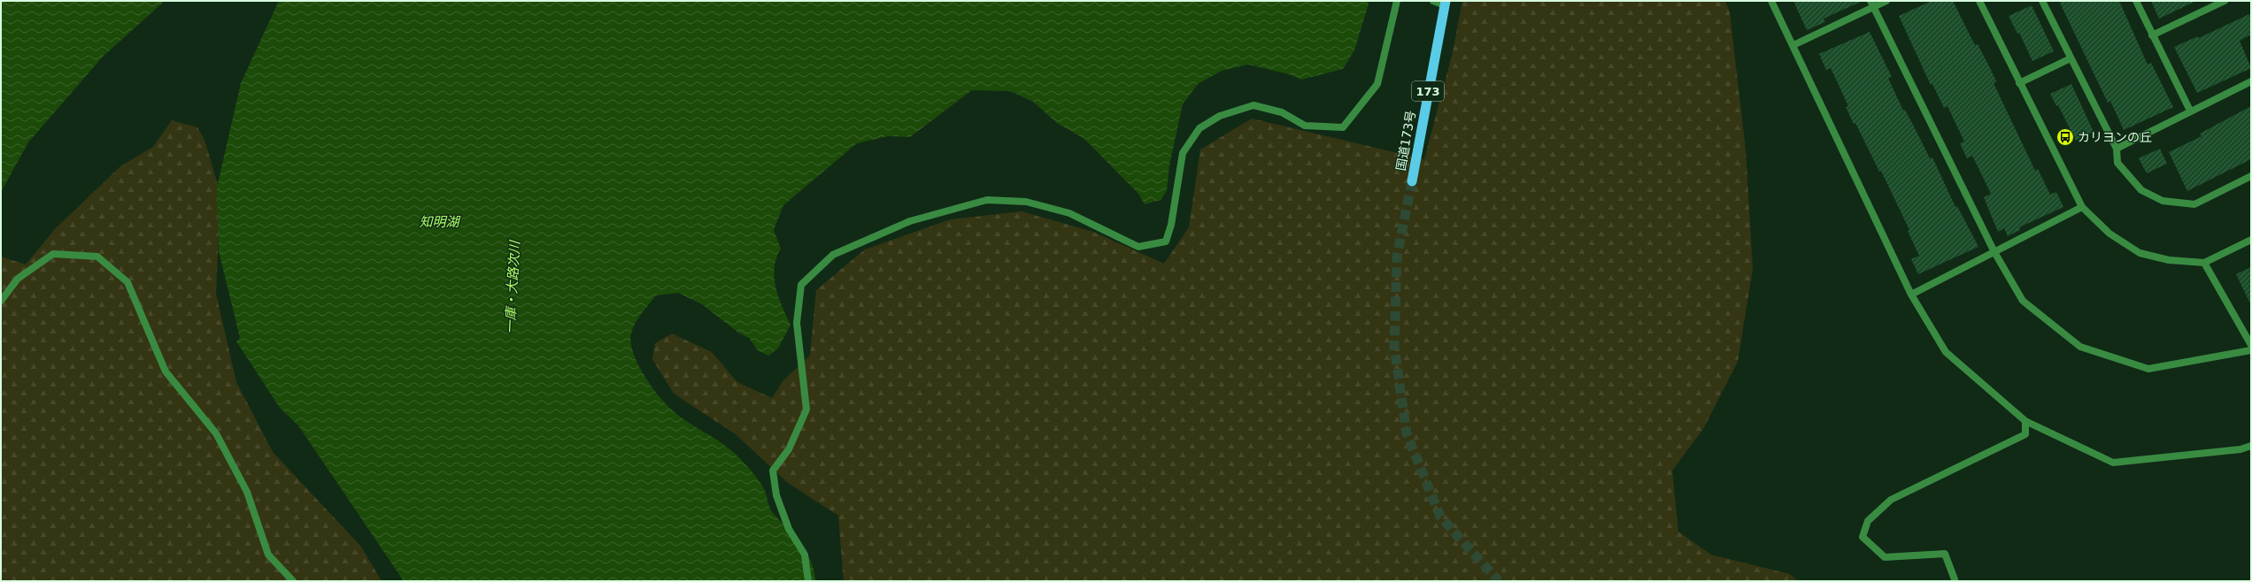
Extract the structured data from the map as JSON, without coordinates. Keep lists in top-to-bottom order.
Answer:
{
  "streets": {
    "highway": ["173", "国道173号"]
  },
  "water": ["知明湖", "一庫・大路次川"],
  "places": {
    "bus stop": ["カリヨンの丘"]
  }
}
